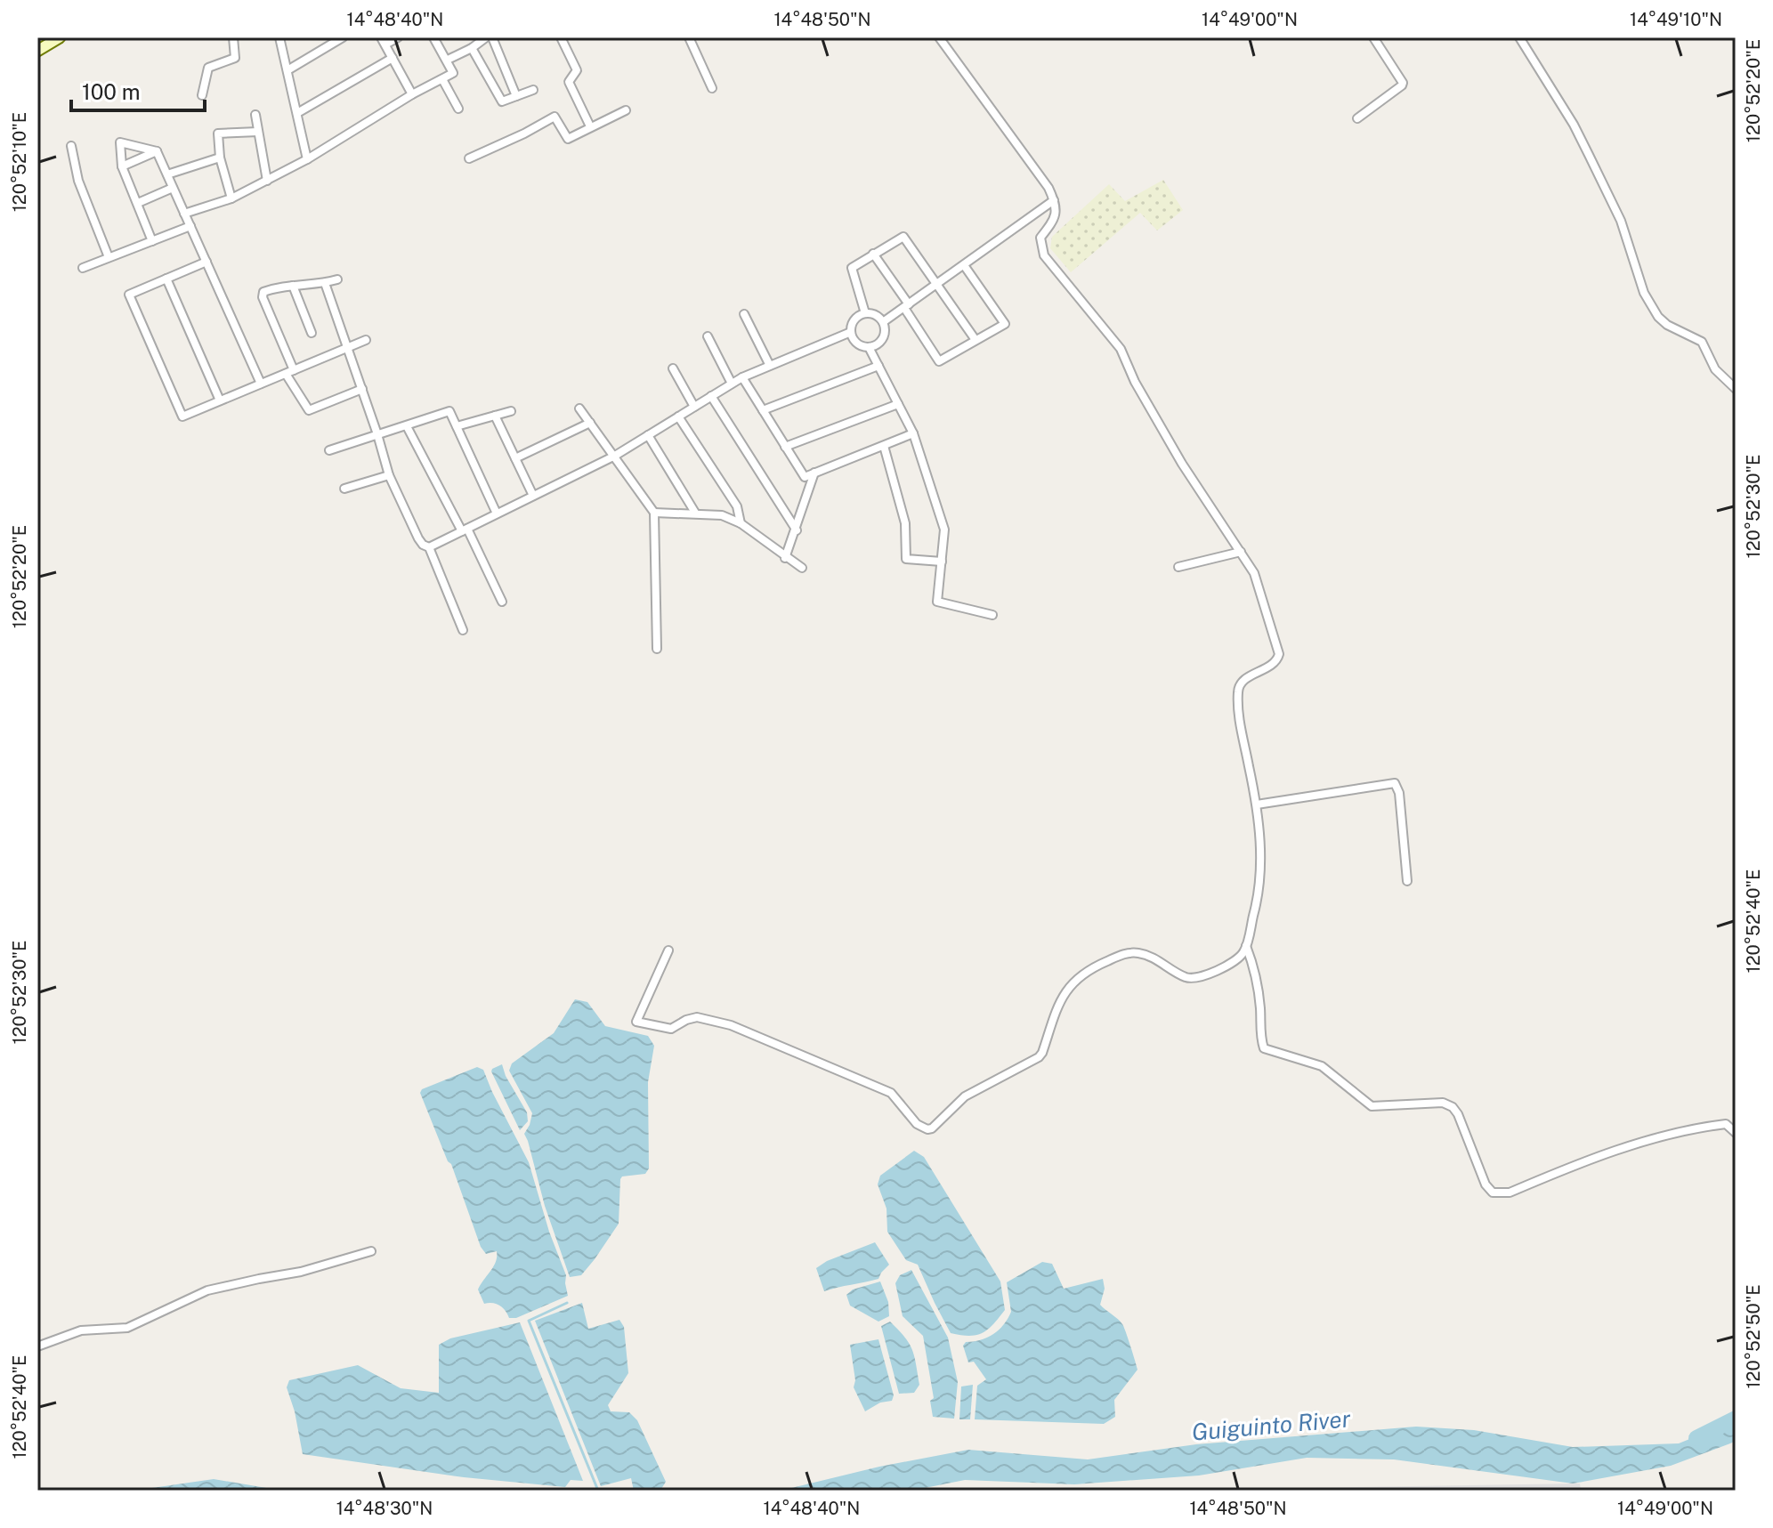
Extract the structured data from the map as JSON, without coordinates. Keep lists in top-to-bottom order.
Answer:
{
  "water": ["Guiguinto River"],
  "scale_bar": "100 m",
  "coordinates": [
    "14°48'40\"N",
    "14°48'50\"N",
    "14°49'00\"N",
    "14°49'10\"N",
    "120°52'20\"E",
    "120°52'10\"E",
    "120°52'30\"E",
    "120°52'40\"E",
    "120°52'50\"E",
    "14°48'30\"N"
  ]
}
